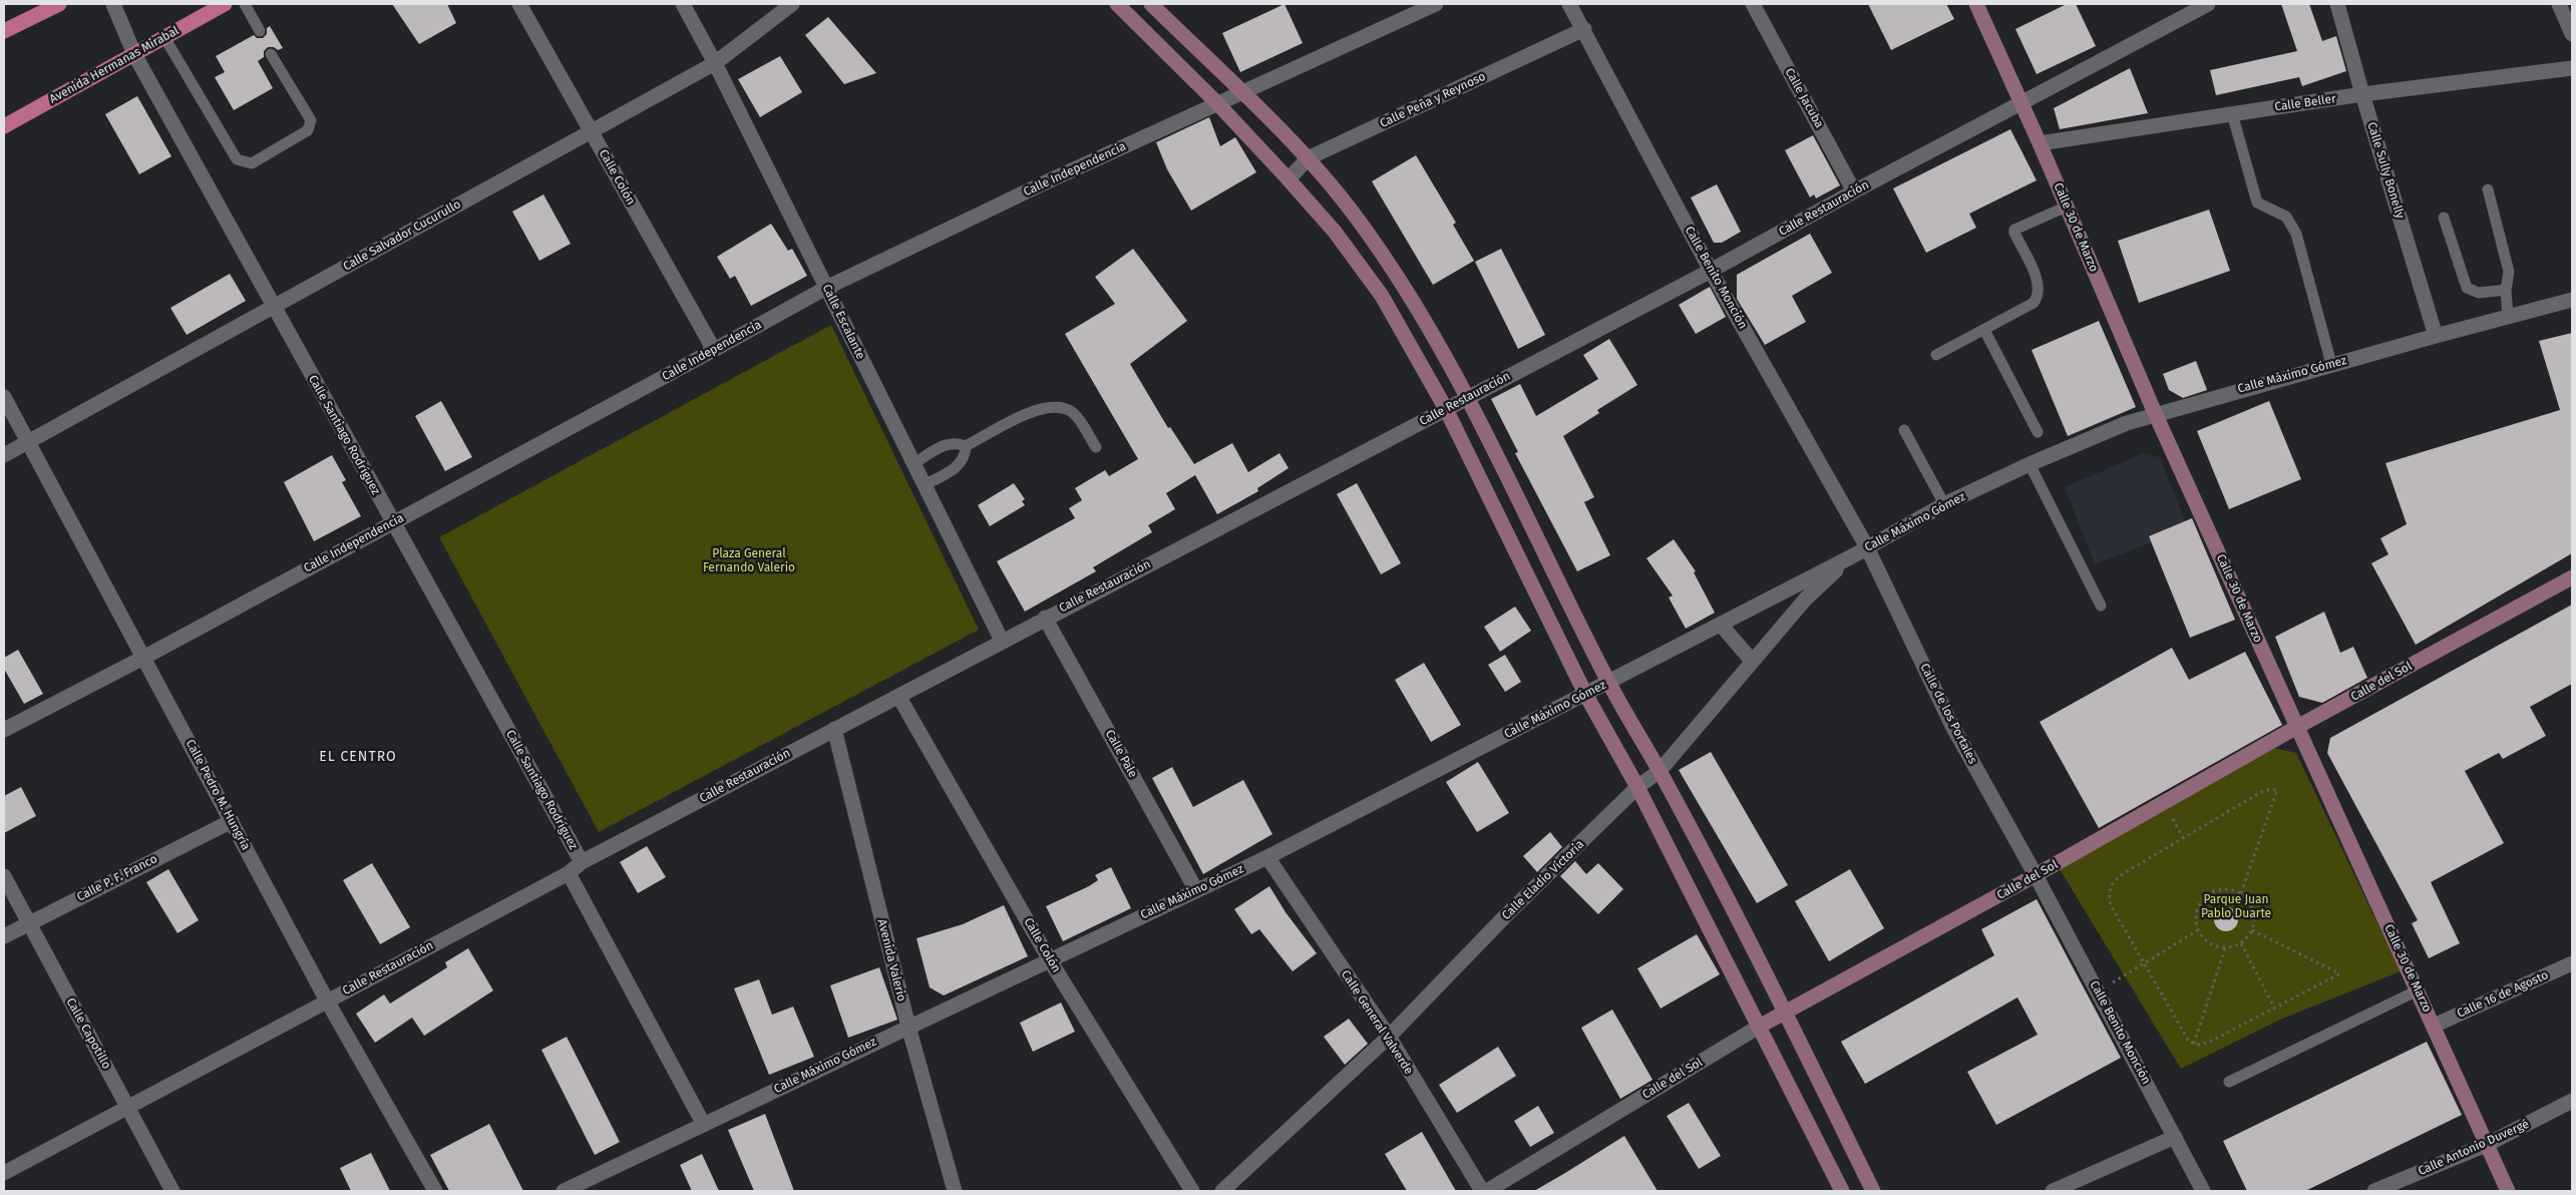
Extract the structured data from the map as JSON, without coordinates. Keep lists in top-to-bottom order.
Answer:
{
  "streets": {
    "main road": ["Avenida Hermanas Mirabal", "Calle 30 de Marzo", "Calle del Sol"],
    "street": [
      "Calle Jacuba",
      "Calle Peña y Reynoso",
      "Calle Beller",
      "Calle Independencia",
      "Calle Sully Bonelly",
      "Calle Colón",
      "Calle Restauración",
      "Calle Salvador Cucurullo",
      "Calle Benito Monción",
      "Calle Escalante",
      "Calle Máximo Gómez",
      "Calle Santiago Rodríguez",
      "Calle de los Portales",
      "Calle Pale",
      "Calle Pedro M. Hungría",
      "Calle P. F. Franco",
      "Calle Eladio Victoria",
      "Avenida Valerio",
      "Calle 16 de Agosto",
      "Calle General Valverde",
      "Calle Capotillo",
      "Calle Antonio Duvergé"
    ]
  },
  "crossings": [
    ["Avenida Hermanas Mirabal", "Calle Santiago Rodríguez"],
    ["Calle Jacuba", "Calle Restauración"],
    ["Calle Peña y Reynoso", "Calle Benito Monción"],
    ["Calle Beller", "Calle Sully Bonelly"],
    ["Calle Beller", "Calle 30 de Marzo"],
    ["Calle Independencia", "Calle Colón"],
    ["Calle Independencia", "Calle Escalante"],
    ["Calle Independencia", "Calle Santiago Rodríguez"],
    ["Calle Independencia", "Calle Pedro M. Hungría"],
    ["Calle Sully Bonelly", "Calle Máximo Gómez"],
    ["Calle Colón", "Calle Restauración"],
    ["Calle Colón", "Calle Salvador Cucurullo"],
    ["Calle Colón", "Calle Máximo Gómez"],
    ["Calle Restauración", "Calle 30 de Marzo"],
    ["Calle Restauración", "Calle Benito Monción"],
    ["Calle Restauración", "Calle Escalante"],
    ["Calle Restauración", "Calle Santiago Rodríguez"],
    ["Calle Restauración", "Calle Pale"],
    ["Calle Restauración", "Calle Pedro M. Hungría"],
    ["Calle Restauración", "Avenida Valerio"],
    ["Calle Restauración", "Calle Capotillo"],
    ["Calle 30 de Marzo", "Calle Máximo Gómez"],
    ["Calle 30 de Marzo", "Calle del Sol"],
    ["Calle 30 de Marzo", "Calle 16 de Agosto"],
    ["Calle 30 de Marzo", "Calle Antonio Duvergé"],
    ["Calle Salvador Cucurullo", "Calle Escalante"],
    ["Calle Salvador Cucurullo", "Calle Santiago Rodríguez"],
    ["Calle Salvador Cucurullo", "Calle Pedro M. Hungría"],
    ["Calle Benito Monción", "Calle Máximo Gómez"],
    ["Calle Benito Monción", "Calle del Sol"],
    ["Calle Benito Monción", "Calle de los Portales"],
    ["Calle Máximo Gómez", "Calle de los Portales"],
    ["Calle Máximo Gómez", "Calle Pale"],
    ["Calle Máximo Gómez", "Calle Eladio Victoria"],
    ["Calle Máximo Gómez", "Avenida Valerio"],
    ["Calle Máximo Gómez", "Calle General Valverde"],
    ["Calle del Sol", "Calle de los Portales"],
    ["Calle Pedro M. Hungría", "Calle P. F. Franco"],
    ["Calle P. F. Franco", "Calle Capotillo"],
    ["Calle Eladio Victoria", "Calle General Valverde"]
  ],
  "districts": ["EL CENTRO"],
  "parks": ["Plaza General Fernando Valerio", "Parque Juan Pablo Duarte"]
}
